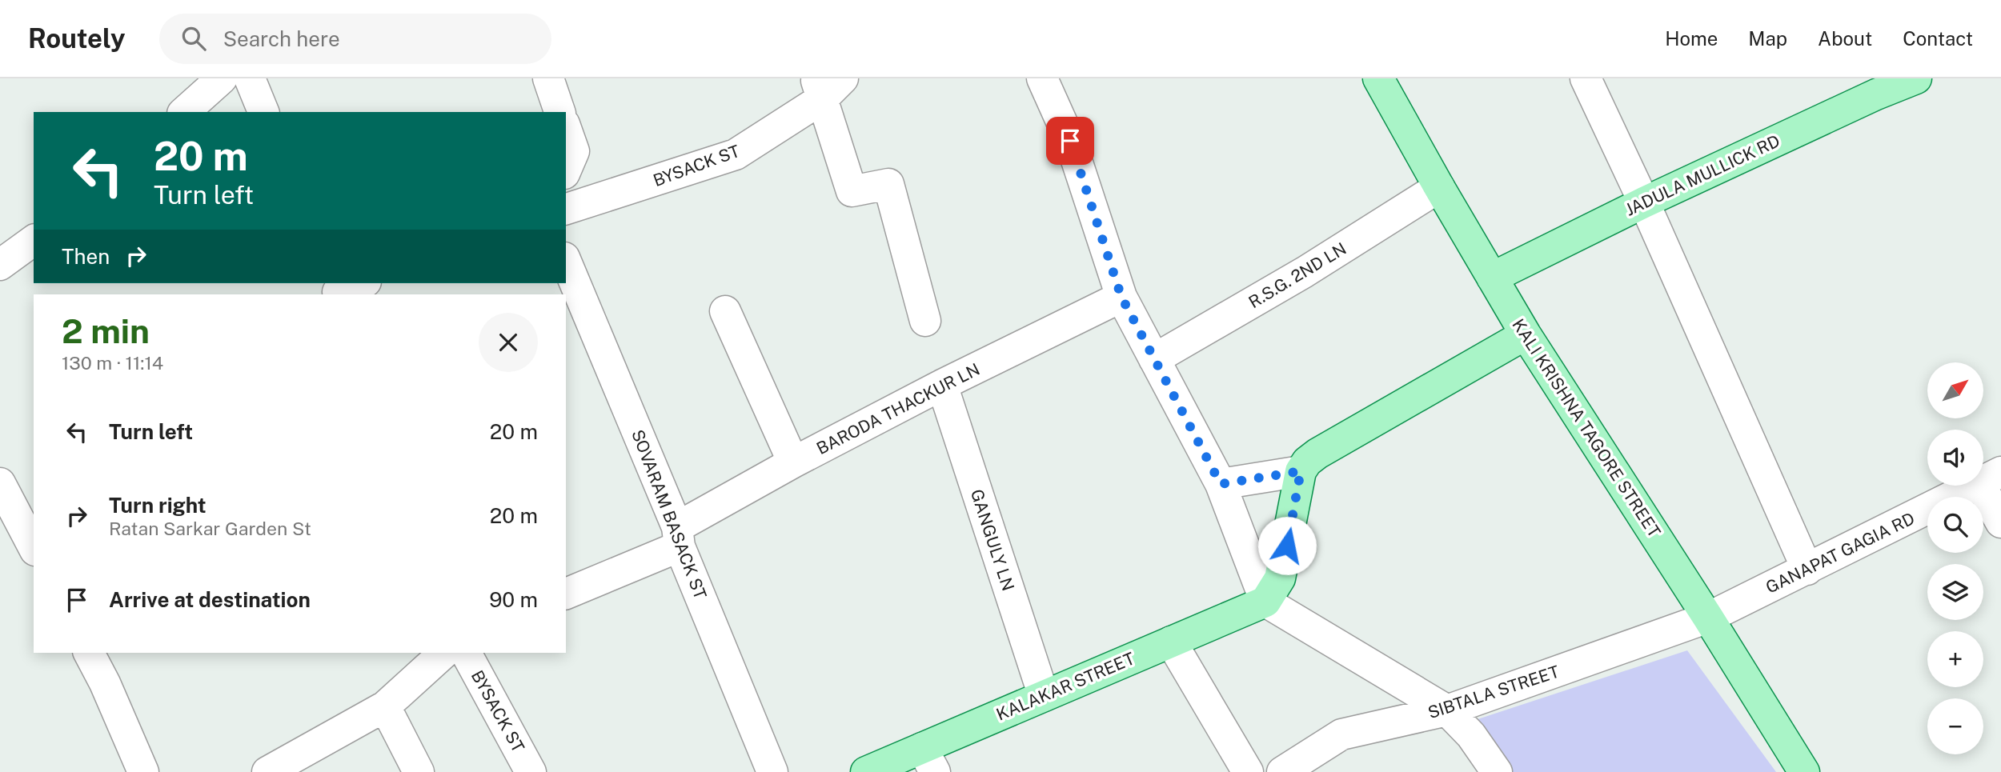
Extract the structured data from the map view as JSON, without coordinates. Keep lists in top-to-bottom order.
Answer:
{
  "streets": {
    "main road": ["JADULA MULLICK RD", "KALI KRISHNA TAGORE STREET", "KALAKAR STREET"],
    "street": [
      "BYSACK ST",
      "R.S.G. 2ND LN",
      "BARODA THACKUR LN",
      "SOVARAM BASACK ST",
      "GANGULY LN",
      "GANAPAT GAGIA RD",
      "SIBTALA STREET"
    ]
  },
  "crossings": [
    ["JADULA MULLICK RD", "KALI KRISHNA TAGORE STREET"],
    ["R.S.G. 2ND LN", "KALI KRISHNA TAGORE STREET"],
    ["BARODA THACKUR LN", "SOVARAM BASACK ST"],
    ["BARODA THACKUR LN", "GANGULY LN"],
    ["KALI KRISHNA TAGORE STREET", "GANAPAT GAGIA RD"],
    ["KALI KRISHNA TAGORE STREET", "SIBTALA STREET"],
    ["GANGULY LN", "KALAKAR STREET"],
    ["GANAPAT GAGIA RD", "SIBTALA STREET"]
  ],
  "north": "top right",
  "page": {
    "header": "Routely",
    "search": "Search here",
    "nav": [
      "Home",
      "Map",
      "About",
      "Contact"
    ],
    "turn": ["20 m", "Turn left"],
    "then": "Then",
    "heading": ["2 min", "130 m · 11:14"],
    "map_buttons": ["+", "−"],
    "list": [
      {
        "name": "Turn left",
        "value": "20 m"
      },
      {
        "name": "Turn right",
        "note": "Ratan Sarkar Garden St",
        "value": "20 m"
      },
      {
        "name": "Arrive at destination",
        "value": "90 m"
      }
    ]
  }
}
